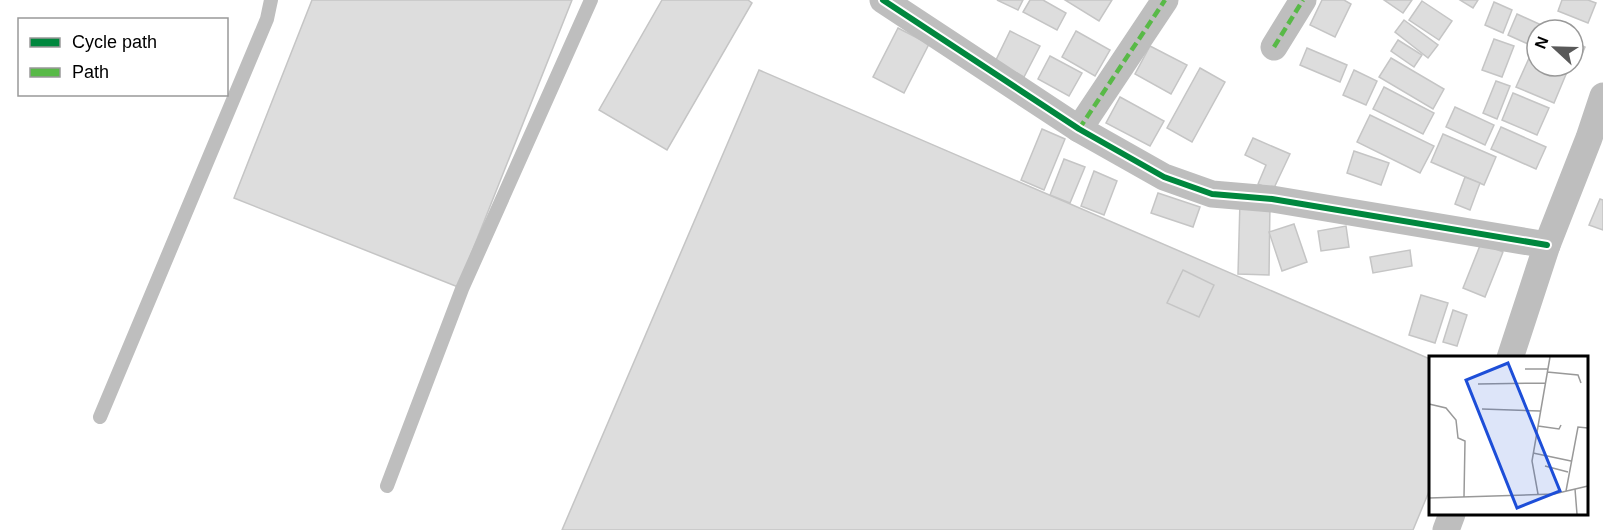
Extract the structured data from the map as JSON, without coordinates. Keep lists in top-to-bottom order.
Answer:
{
  "legend": ["Cycle path", "Path"],
  "north": "left"
}
